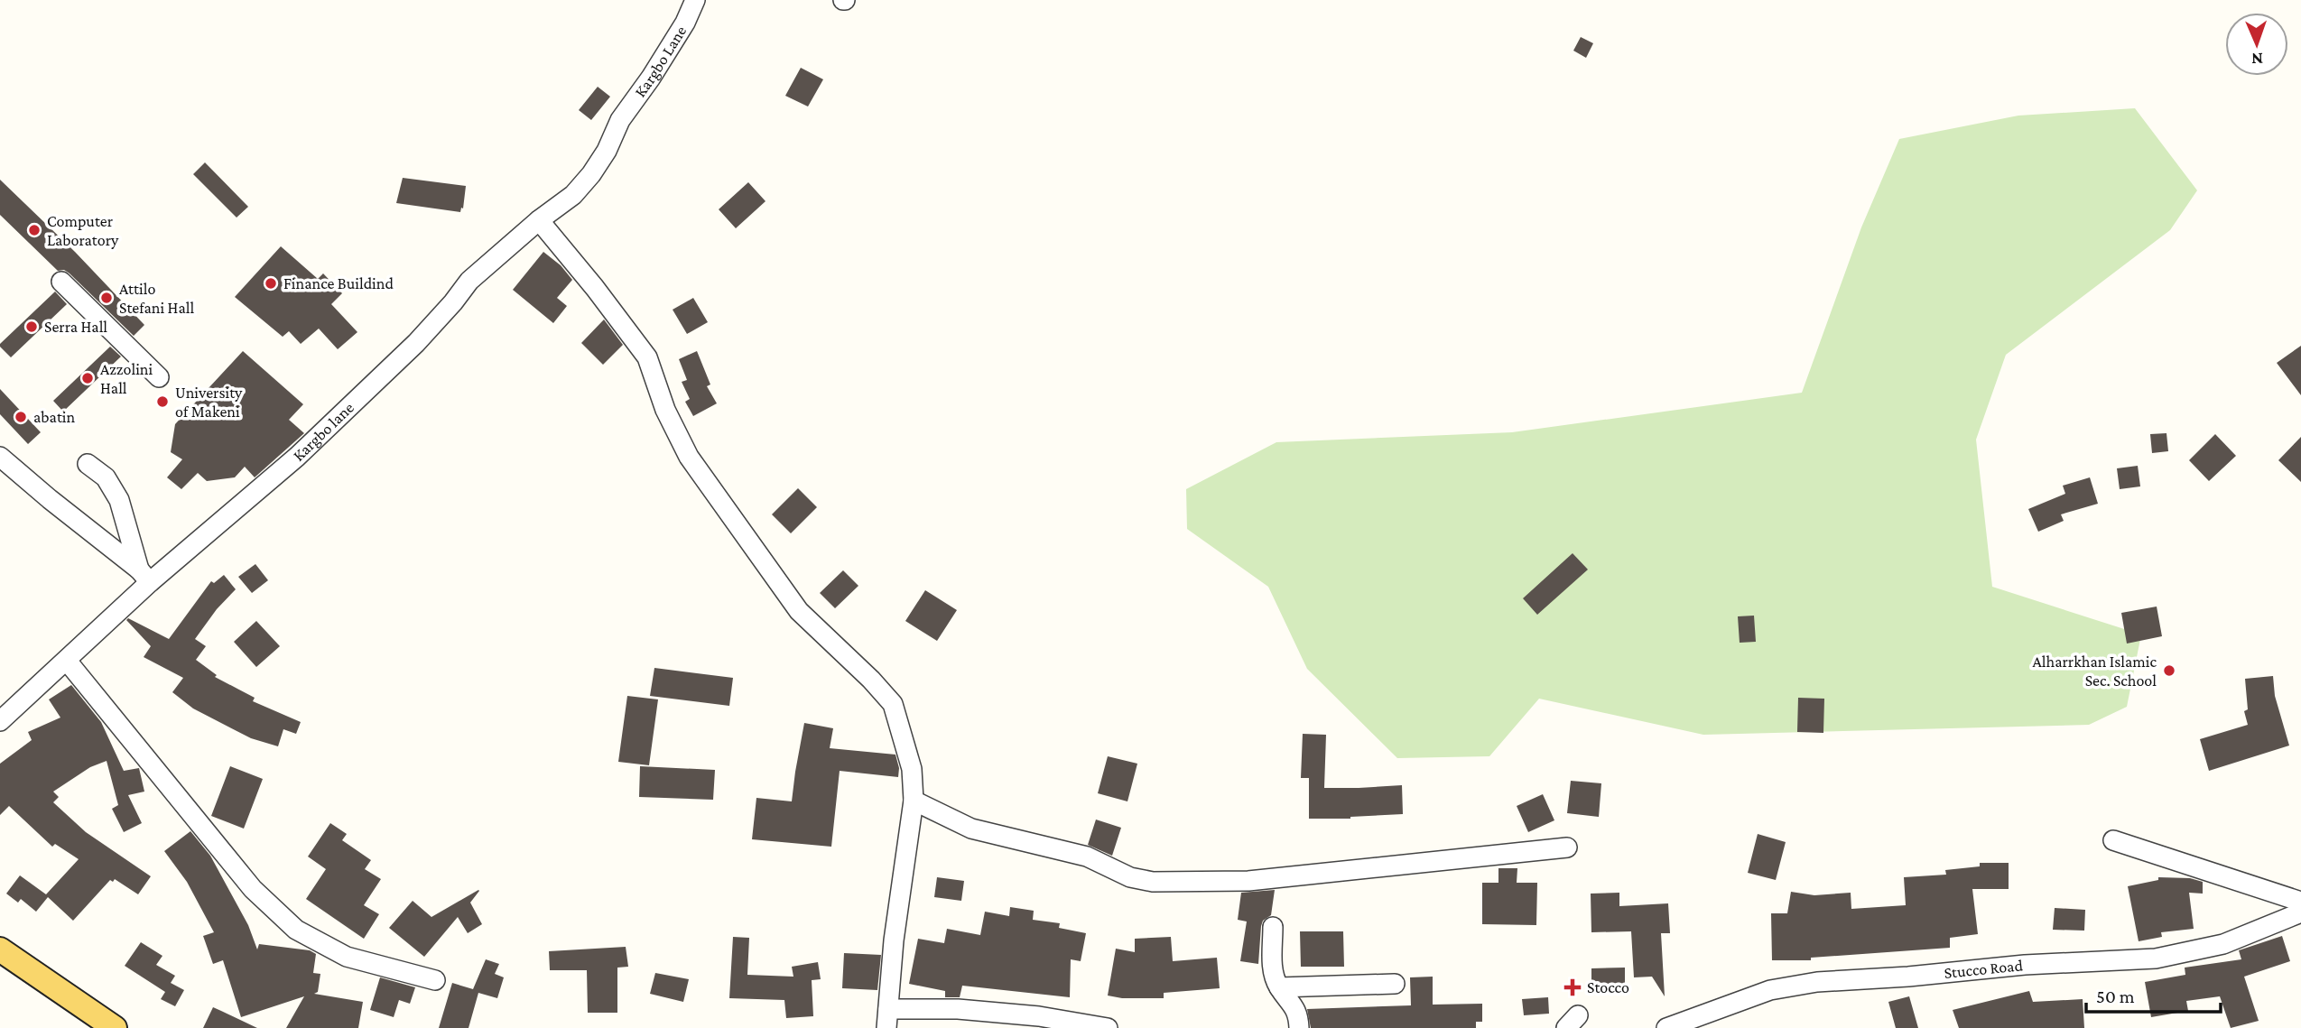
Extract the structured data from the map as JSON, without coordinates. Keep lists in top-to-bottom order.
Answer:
{
  "streets": {
    "street": ["Kargbo Lane", "Kargbo lane", "Stucco Road"]
  },
  "crossings": [
    ["Kargbo Lane", "Kargbo lane"]
  ],
  "places": {
    "other": [
      "Computer Laboratory",
      "Finance Buildind",
      "Attilo Stefani Hall",
      "Serra Hall",
      "Azzolini Hall",
      "University of Makeni",
      "abatin",
      "Alharrkhan Islamic Sec. School"
    ],
    "health": ["Stocco"]
  },
  "scale_bar": "50 m",
  "north": "bottom"
}
